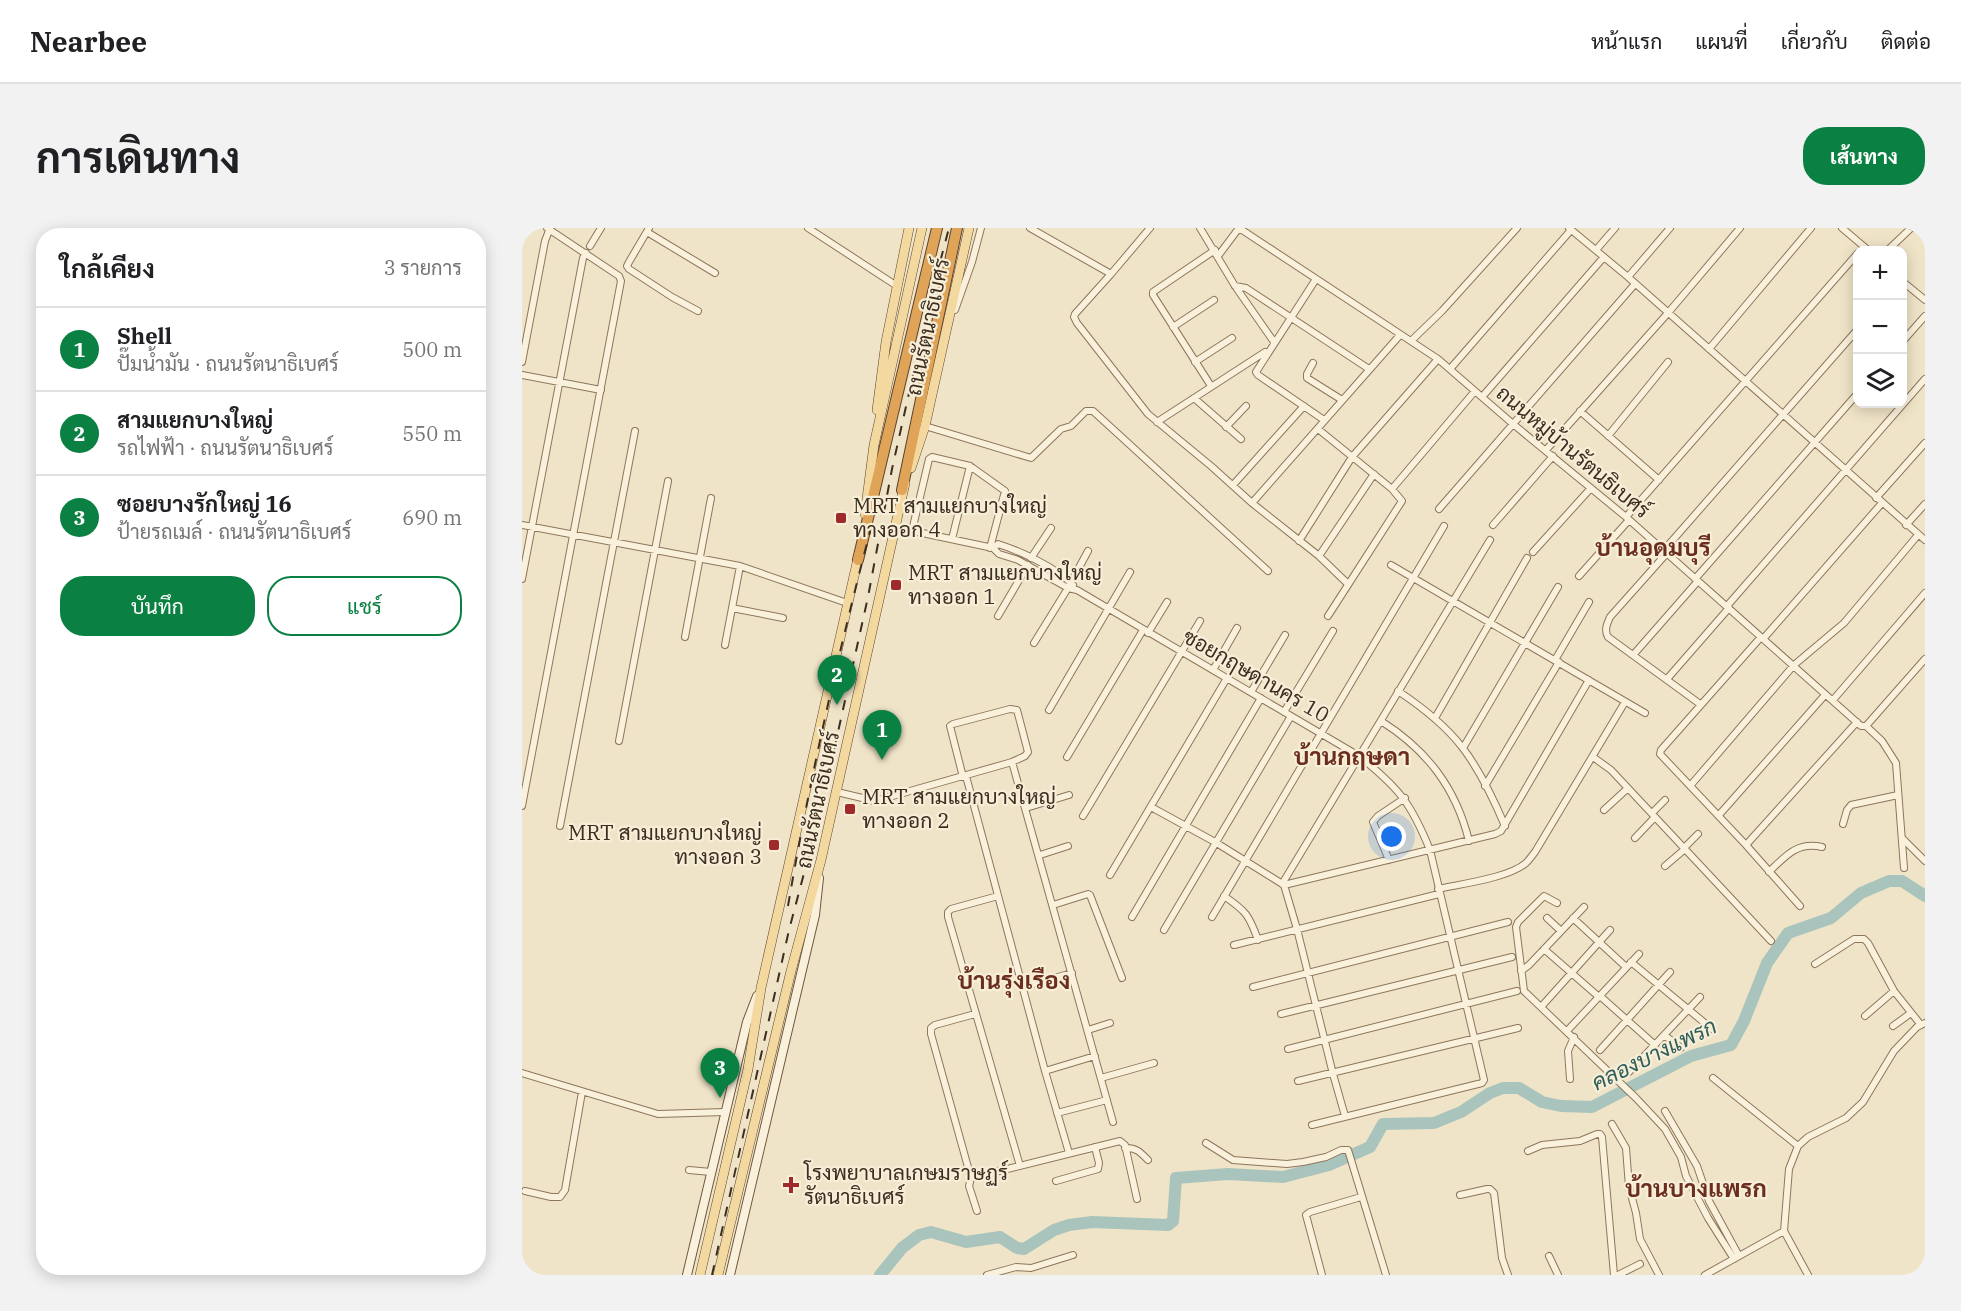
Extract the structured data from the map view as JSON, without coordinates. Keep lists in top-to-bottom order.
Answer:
{
  "streets": {
    "main road": ["ถนนรัตนาธิเบศร์"],
    "street": ["ถนนหมู่บ้านรัตนธิเบศร์", "ซอยกฤษดานคร 10"]
  },
  "crossings": [
    ["ถนนรัตนาธิเบศร์", "ซอยกฤษดานคร 10"]
  ],
  "districts": [
    "บ้านอุดมบุรี",
    "บ้านกฤษดา",
    "บ้านรุ่งเรือง",
    "บ้านบางแพรก"
  ],
  "water": ["คลองบางแพรก"],
  "places": {
    "transit": [
      "MRT สามแยกบางใหญ่ ทางออก 4",
      "MRT สามแยกบางใหญ่ ทางออก 1",
      "MRT สามแยกบางใหญ่ ทางออก 2",
      "MRT สามแยกบางใหญ่ ทางออก 3"
    ],
    "health": ["โรงพยาบาลเกษมราษฏร์ รัตนาธิเบศร์"]
  },
  "page": {
    "header": "Nearbee",
    "nav": [
      "หน้าแรก",
      "แผนที่",
      "เกี่ยวกับ",
      "ติดต่อ"
    ],
    "buttons": [
      "เส้นทาง",
      ["บันทึก", "แชร์"]
    ],
    "title": "การเดินทาง",
    "heading": ["ใกล้เคียง", "3 รายการ"],
    "map_buttons": ["+", "−"],
    "list": [
      {
        "mark": "1",
        "name": "Shell",
        "note": "ปั๊มน้ำมัน · ถนนรัตนาธิเบศร์",
        "value": "500 m"
      },
      {
        "mark": "2",
        "name": "สามแยกบางใหญ่",
        "note": "รถไฟฟ้า · ถนนรัตนาธิเบศร์",
        "value": "550 m"
      },
      {
        "mark": "3",
        "name": "ซอยบางรักใหญ่ 16",
        "note": "ป้ายรถเมล์ · ถนนรัตนาธิเบศร์",
        "value": "690 m"
      }
    ],
    "pins": ["2", "1", "3"]
  }
}
